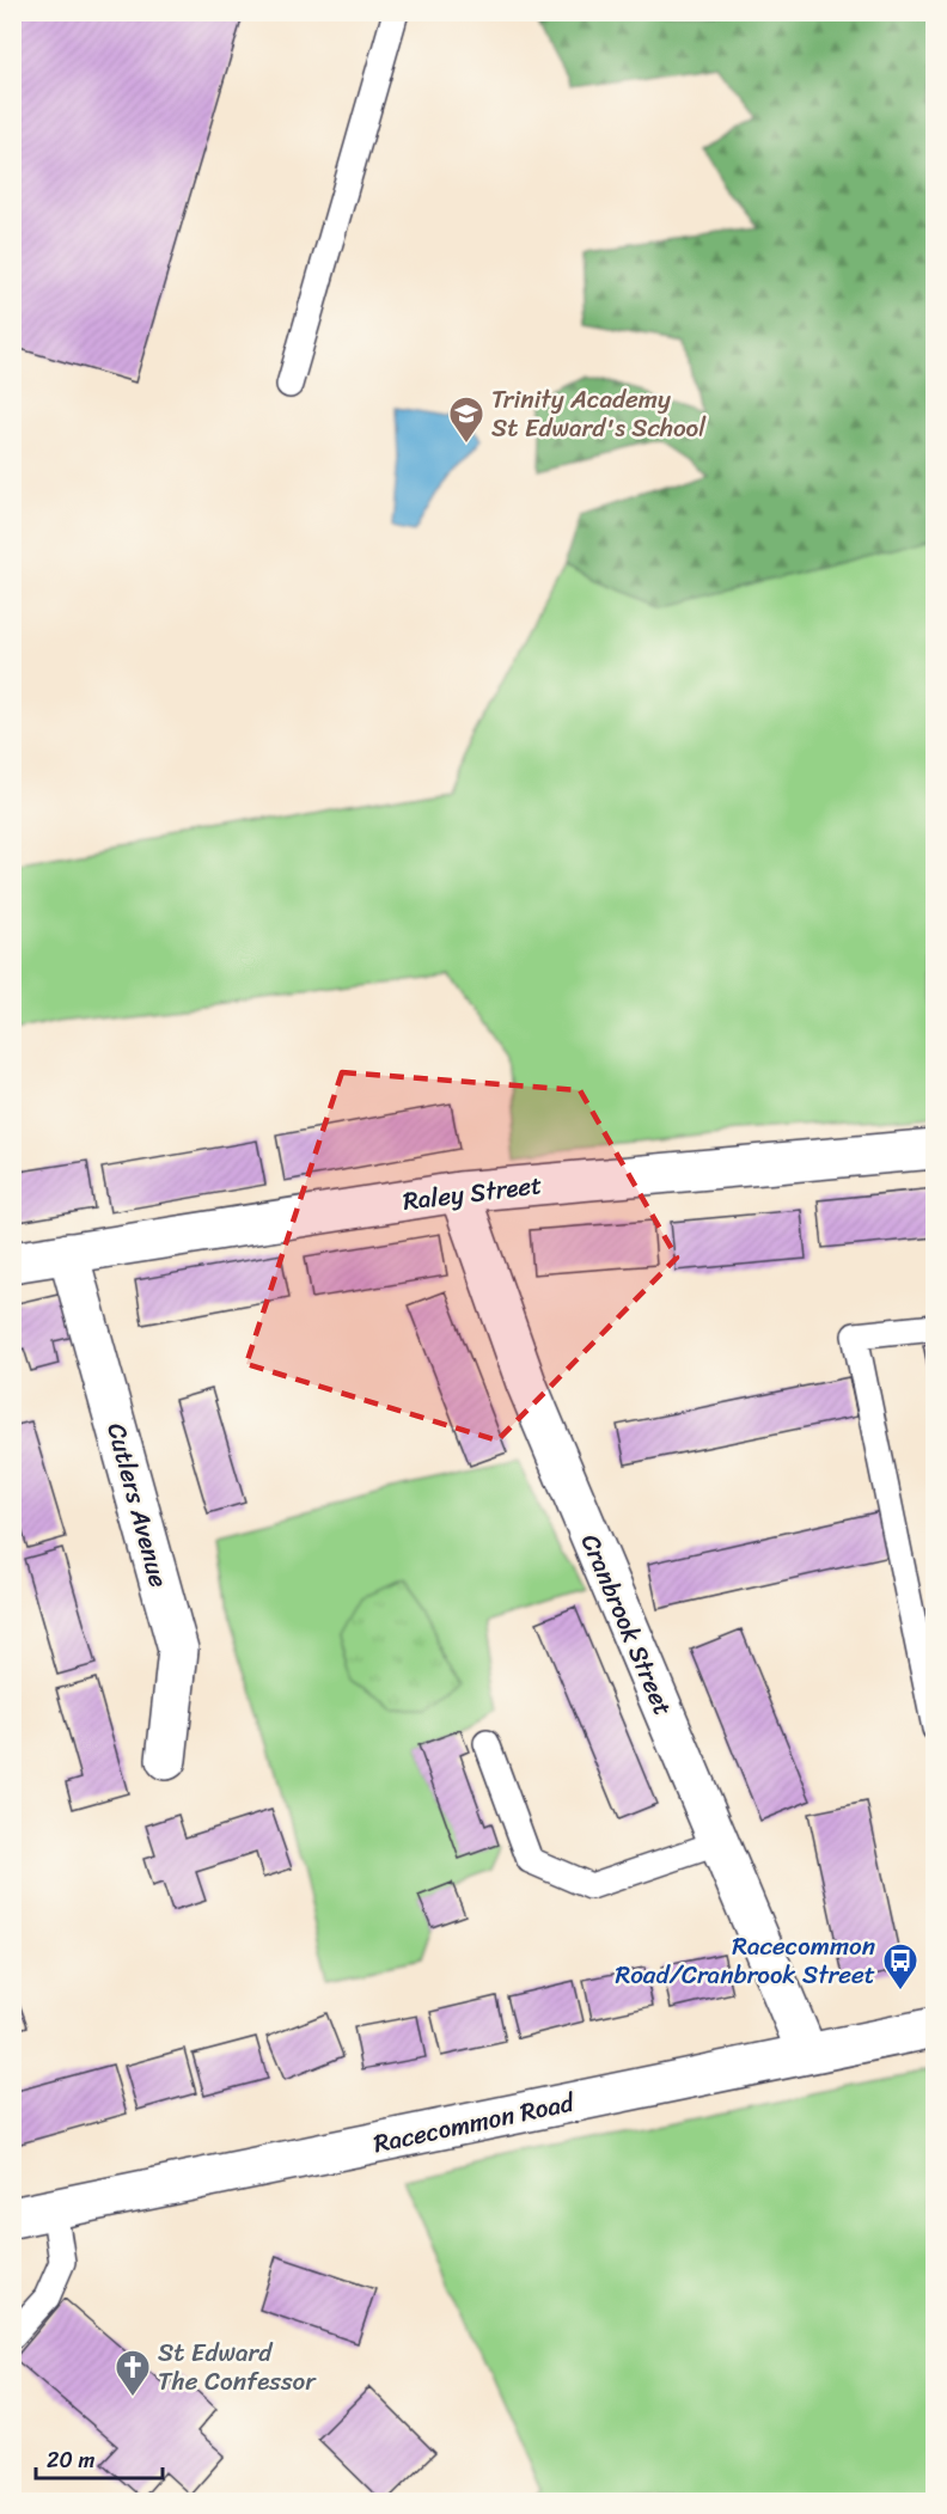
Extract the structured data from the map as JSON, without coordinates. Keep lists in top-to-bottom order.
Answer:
{
  "streets": {
    "street": [
      "Raley Street",
      "Cutlers Avenue",
      "Cranbrook Street",
      "Racecommon Road"
    ]
  },
  "crossings": [
    ["Raley Street", "Cutlers Avenue"],
    ["Raley Street", "Cranbrook Street"],
    ["Cranbrook Street", "Racecommon Road"]
  ],
  "places": {
    "school or university": ["Trinity Academy St Edward's School"],
    "bus stop": ["Racecommon Road/Cranbrook Street"],
    "church": ["St Edward The Confessor"]
  },
  "scale_bar": "20 m"
}
